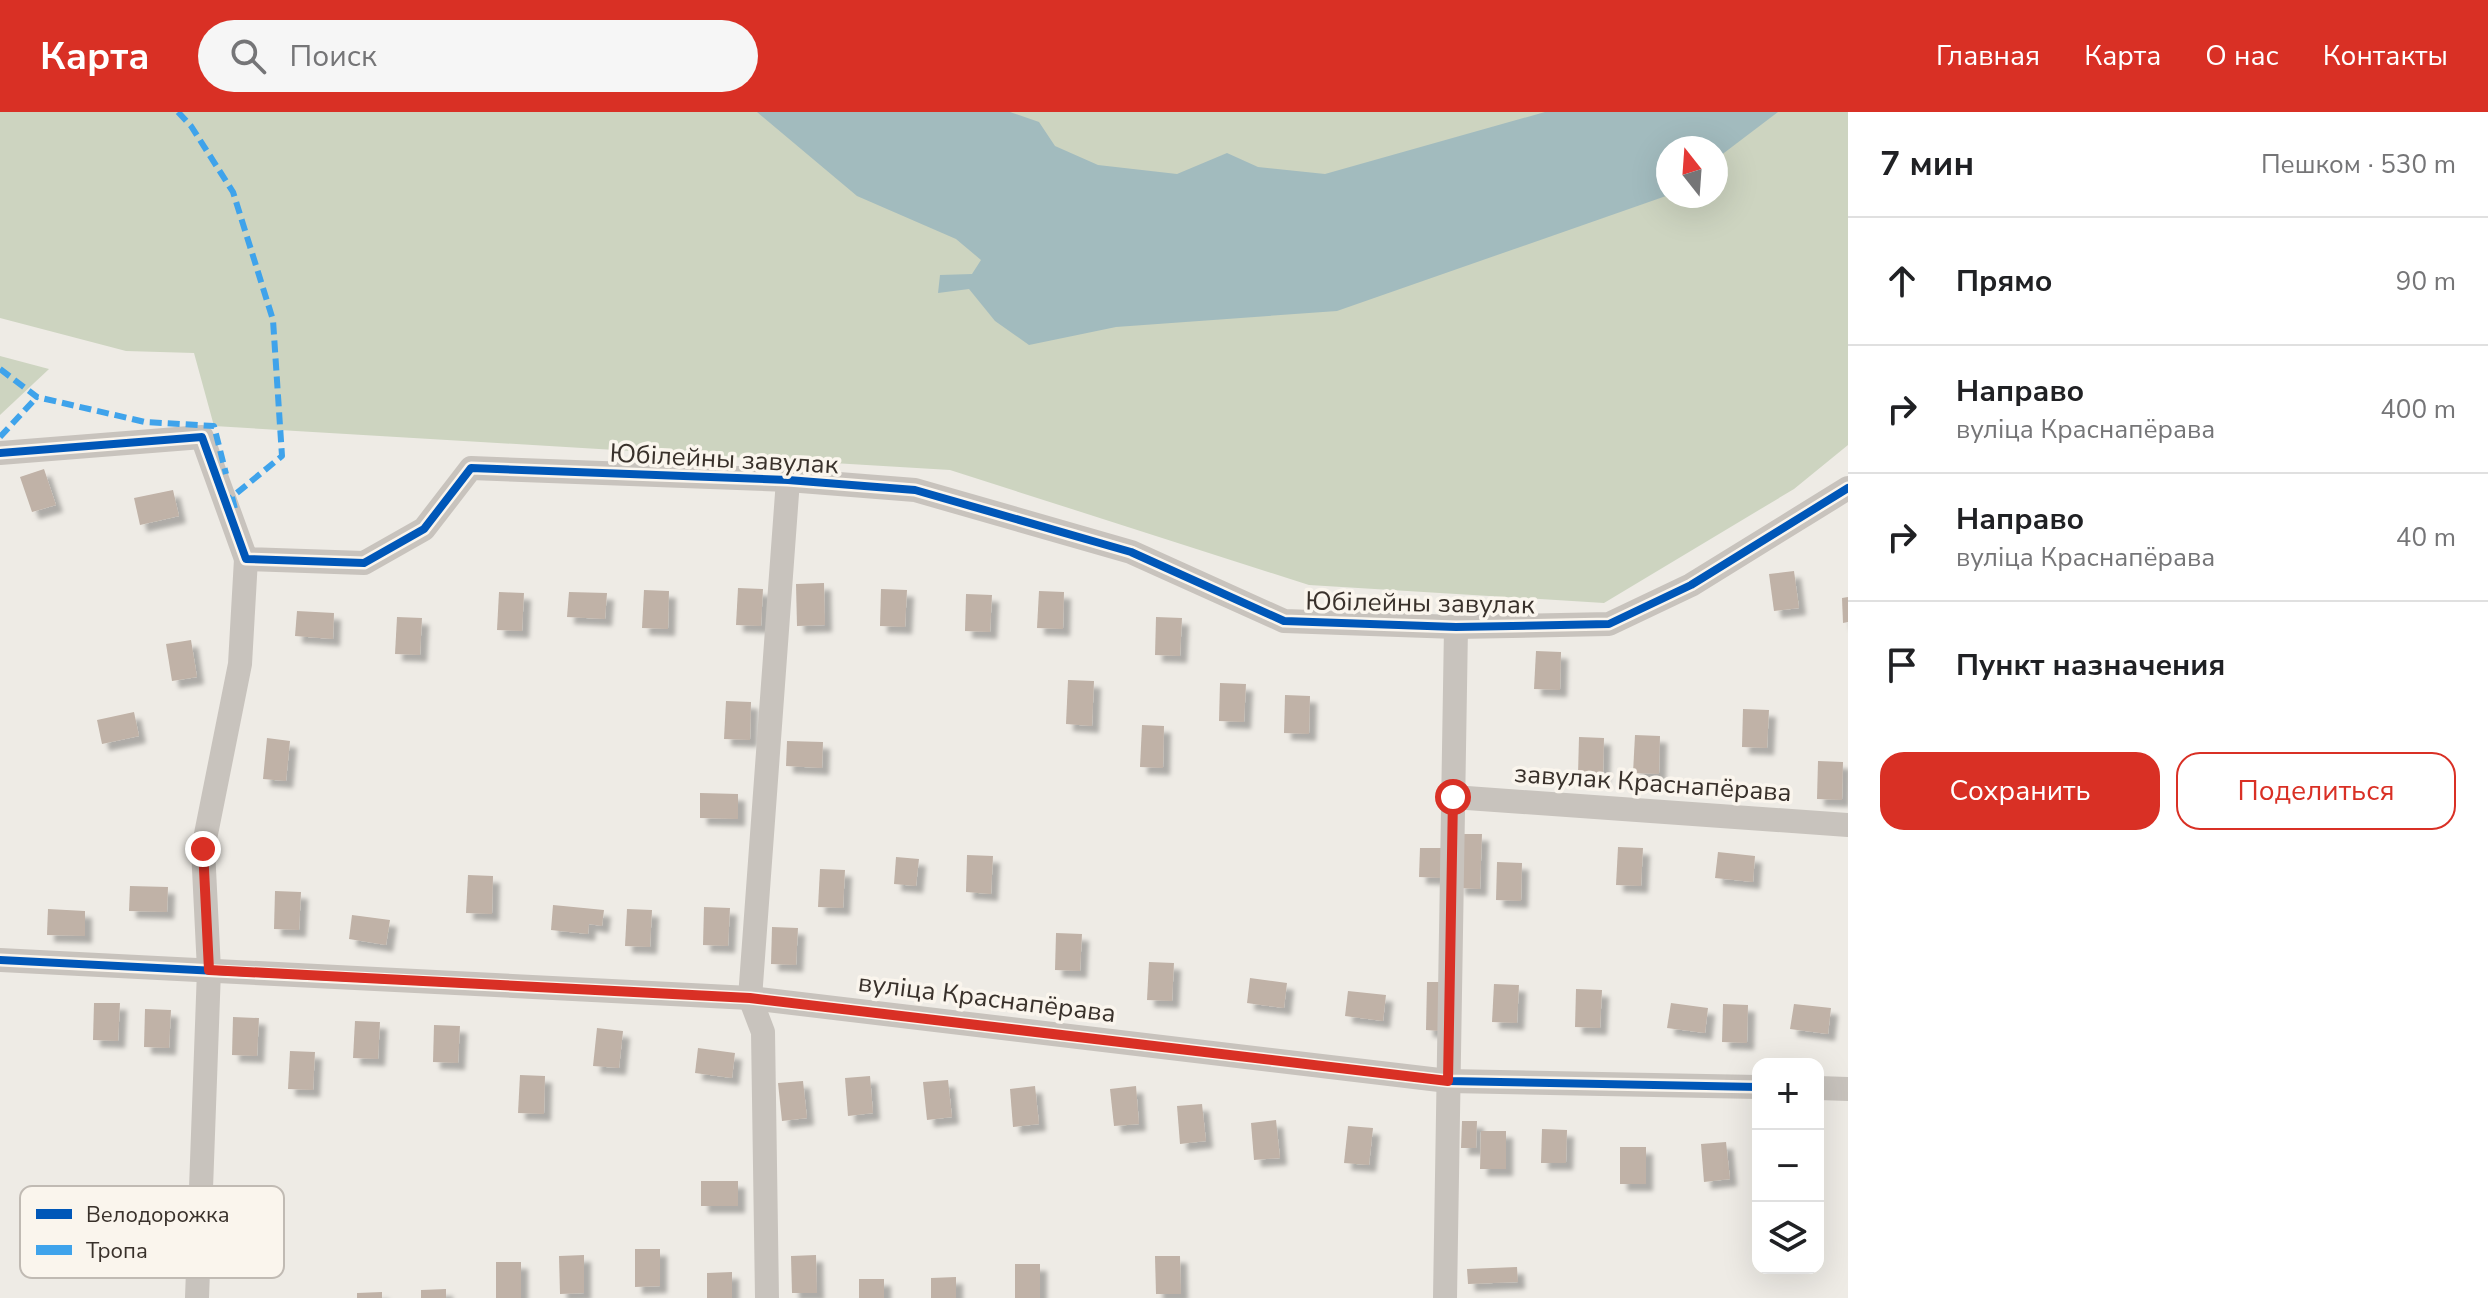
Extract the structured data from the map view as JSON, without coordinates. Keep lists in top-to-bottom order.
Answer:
{
  "streets": {
    "street": ["Юбілейны завулак", "завулак Краснапёрава", "вуліца Краснапёрава"]
  },
  "legend": ["Велодорожка", "Тропа"],
  "north": "top",
  "page": {
    "header": "Карта",
    "search": "Поиск",
    "nav": [
      "Главная",
      "Карта",
      "О нас",
      "Контакты"
    ],
    "heading": ["7 мин", "Пешком · 530 m"],
    "list": [
      ["Прямо", "90 m"],
      ["Направо", "вуліца Краснапёрава", "400 m"],
      ["Направо", "вуліца Краснапёрава", "40 m"],
      "Пункт назначения"
    ],
    "buttons": ["Сохранить", "Поделиться"],
    "map_buttons": ["+", "−"]
  }
}
